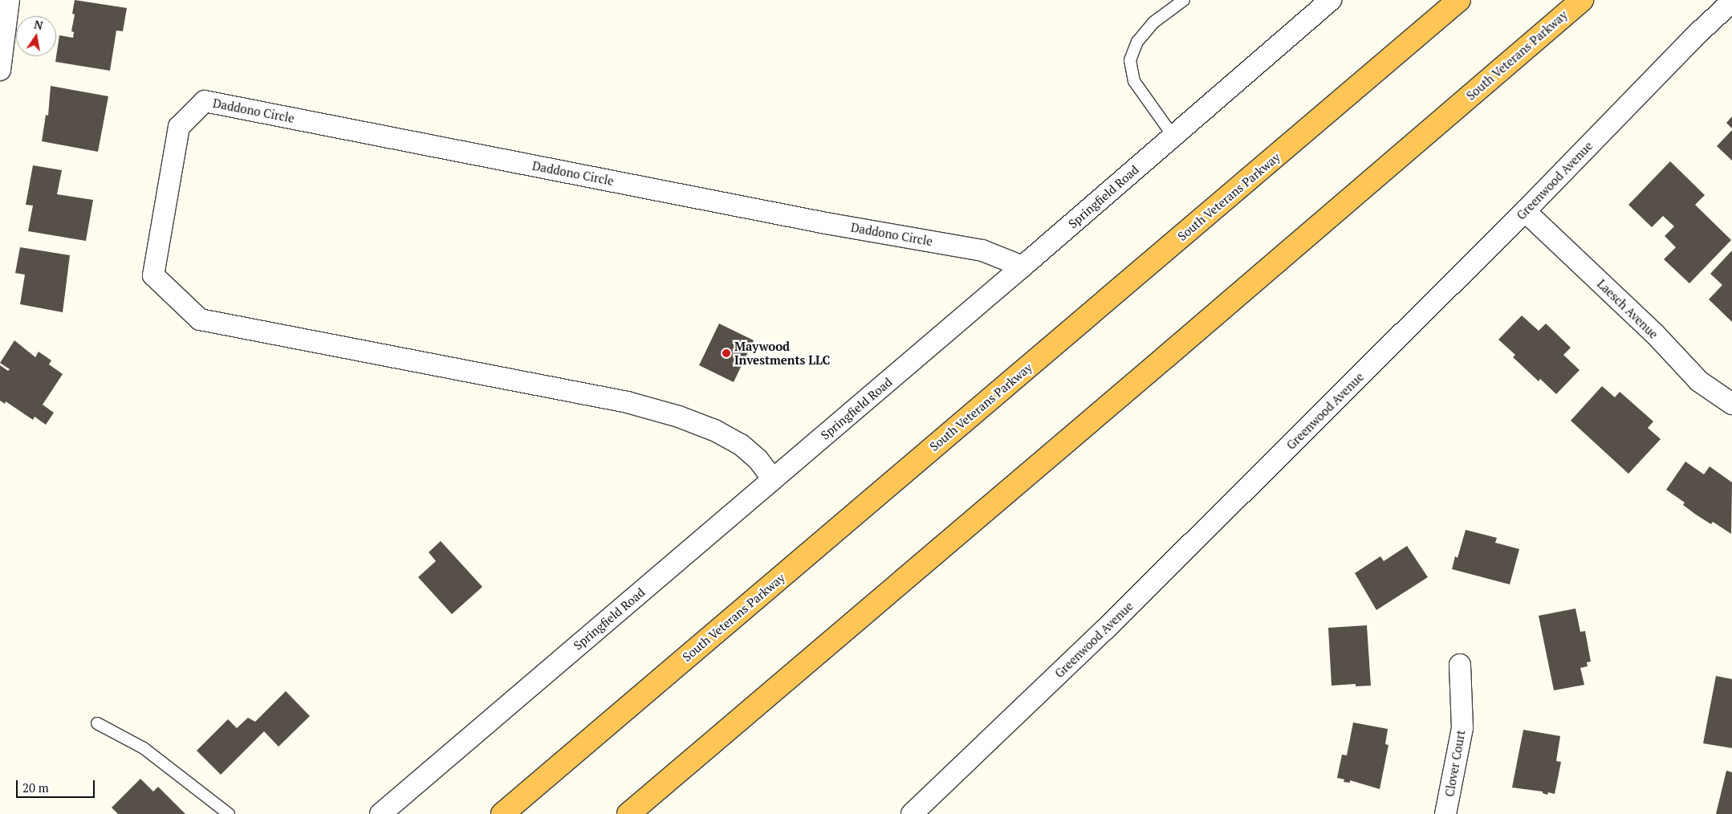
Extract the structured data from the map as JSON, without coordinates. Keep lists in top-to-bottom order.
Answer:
{
  "streets": {
    "highway": ["South Veterans Parkway"],
    "street": [
      "Daddono Circle",
      "Greenwood Avenue",
      "Springfield Road",
      "Laesch Avenue",
      "Clover Court"
    ]
  },
  "crossings": [
    ["Daddono Circle", "Springfield Road"],
    ["Greenwood Avenue", "Laesch Avenue"]
  ],
  "places": ["Maywood Investments LLC"],
  "scale_bar": "20 m",
  "north": "top"
}
